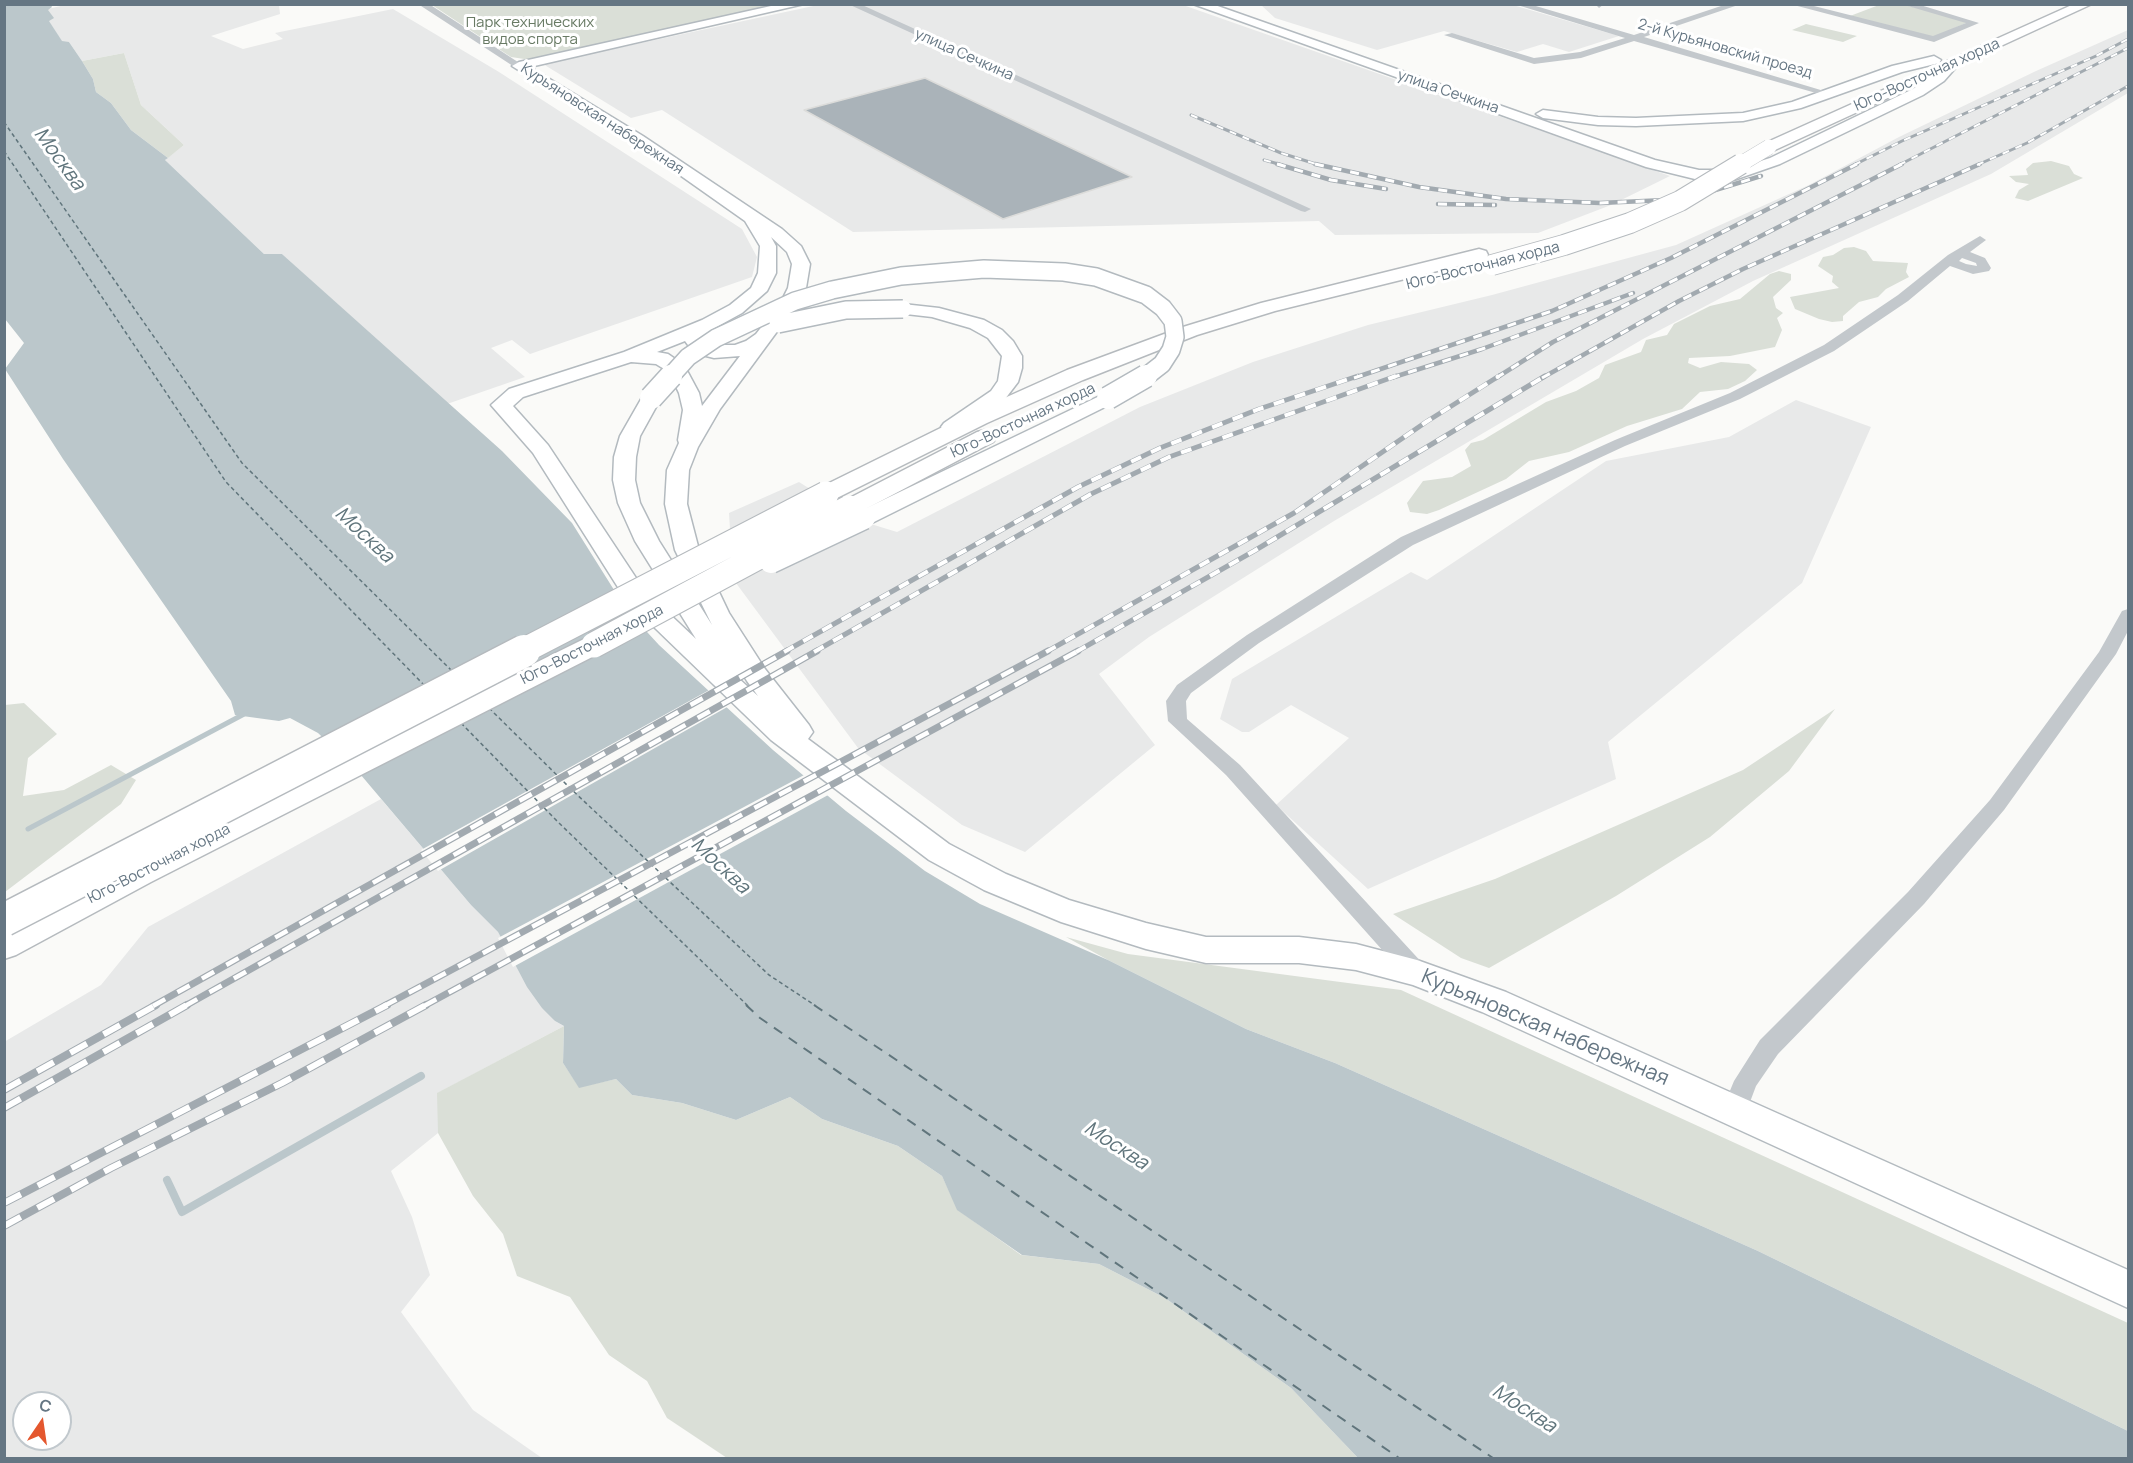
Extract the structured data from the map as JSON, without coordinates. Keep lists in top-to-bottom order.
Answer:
{
  "streets": {
    "main road": ["Юго-Восточная хорда"],
    "street": ["2-й Курьяновский проезд", "улица Сечкина", "Курьяновская набережная"]
  },
  "crossings": [
    ["улица Сечкина", "Юго-Восточная хорда"]
  ],
  "water": ["Москва"],
  "parks": ["Парк технических видов спорта"],
  "north": "top"
}
